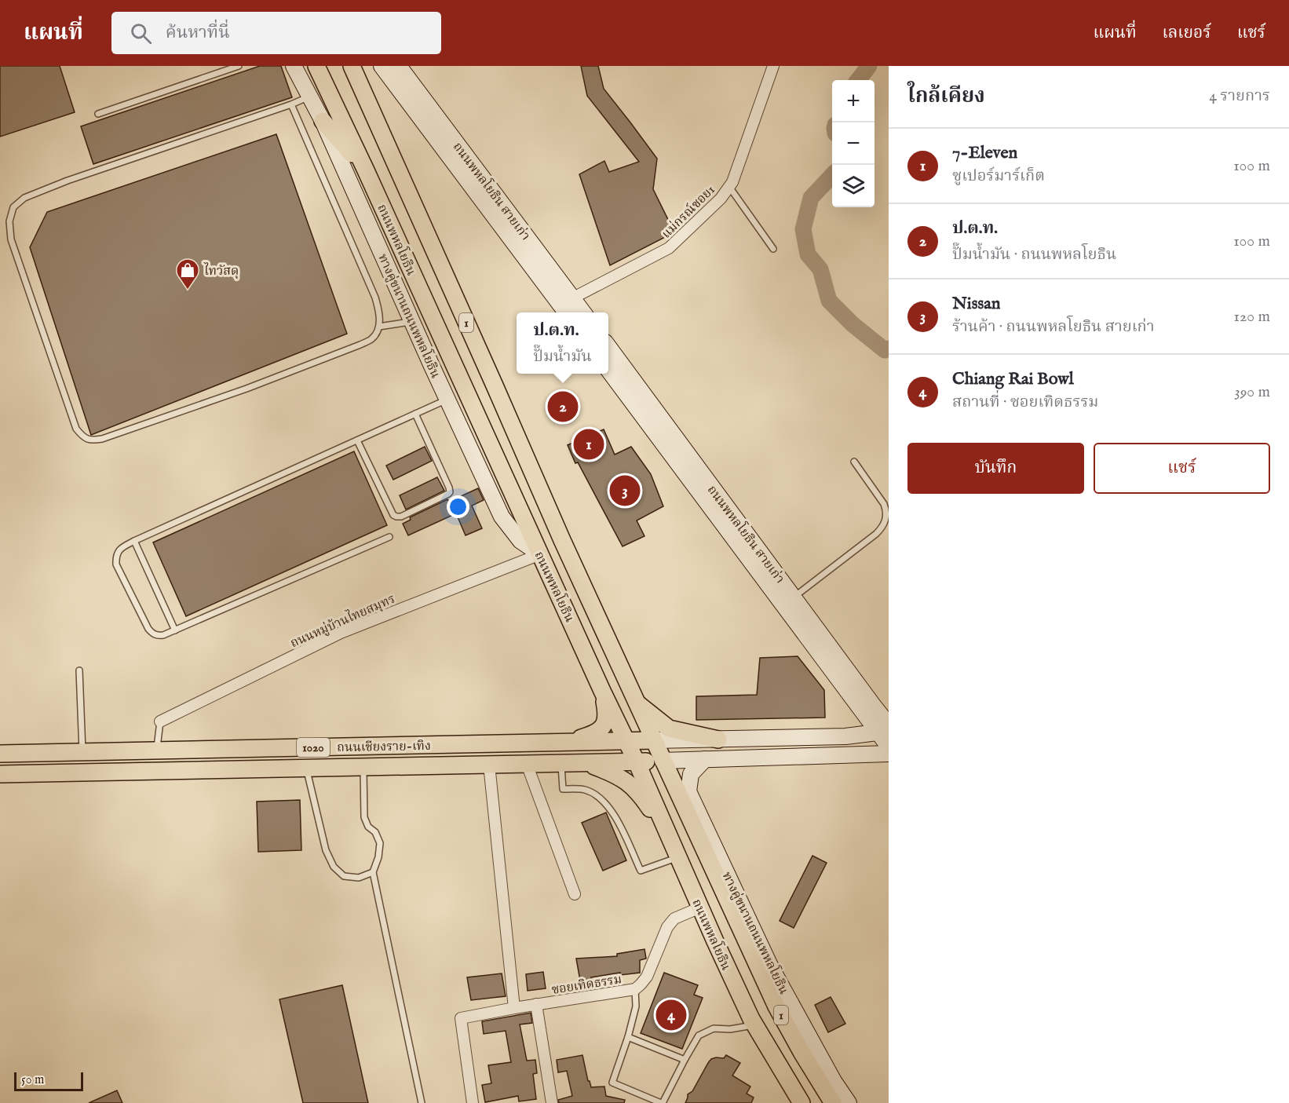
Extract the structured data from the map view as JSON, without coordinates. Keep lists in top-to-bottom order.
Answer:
{
  "streets": {
    "main road": [
      "ถนนพหลโยธิน สายเก่า",
      "ถนนพหลโยธิน",
      "ทางคู่ขนานถนนพหลโยธิน",
      "1",
      "ถนนเชียงราย-เทิง",
      "1020"
    ],
    "street": ["แม่กรณ์ซอย1", "ถนนหมู่บ้านไทยสมุทร", "ซอยเทิดธรรม"]
  },
  "crossings": [
    ["ถนนพหลโยธิน สายเก่า", "แม่กรณ์ซอย1"],
    ["ถนนพหลโยธิน", "ทางคู่ขนานถนนพหลโยธิน"],
    ["ถนนพหลโยธิน", "ถนนหมู่บ้านไทยสมุทร"],
    ["ถนนพหลโยธิน", "ถนนเชียงราย-เทิง"],
    ["ถนนพหลโยธิน", "1020"],
    ["ถนนพหลโยธิน", "ซอยเทิดธรรม"],
    ["ทางคู่ขนานถนนพหลโยธิน", "ถนนหมู่บ้านไทยสมุทร"],
    ["ถนนเชียงราย-เทิง", "1020"]
  ],
  "places": {
    "shop": ["ไทวัสดุ"]
  },
  "scale_bar": "50 m",
  "page": {
    "header": "แผนที่",
    "search": "ค้นหาที่นี่",
    "nav": ["แผนที่", "เลเยอร์", "แชร์"],
    "heading": ["ใกล้เคียง", "4 รายการ"],
    "map_buttons": ["+", "−"],
    "list": [
      {
        "mark": "1",
        "name": "7-Eleven",
        "note": "ซูเปอร์มาร์เก็ต",
        "value": "100 m"
      },
      {
        "mark": "2",
        "name": "ป.ต.ท.",
        "note": "ปั๊มน้ำมัน · ถนนพหลโยธิน",
        "value": "100 m"
      },
      {
        "mark": "3",
        "name": "Nissan",
        "note": "ร้านค้า · ถนนพหลโยธิน สายเก่า",
        "value": "120 m"
      },
      {
        "mark": "4",
        "name": "Chiang Rai Bowl",
        "note": "สถานที่ · ซอยเทิดธรรม",
        "value": "390 m"
      }
    ],
    "popup": ["ป.ต.ท.", "ปั๊มน้ำมัน"],
    "pins": [
      "2",
      "1",
      "3",
      "4"
    ],
    "buttons": ["บันทึก", "แชร์"],
    "scale": "50 m"
  }
}
